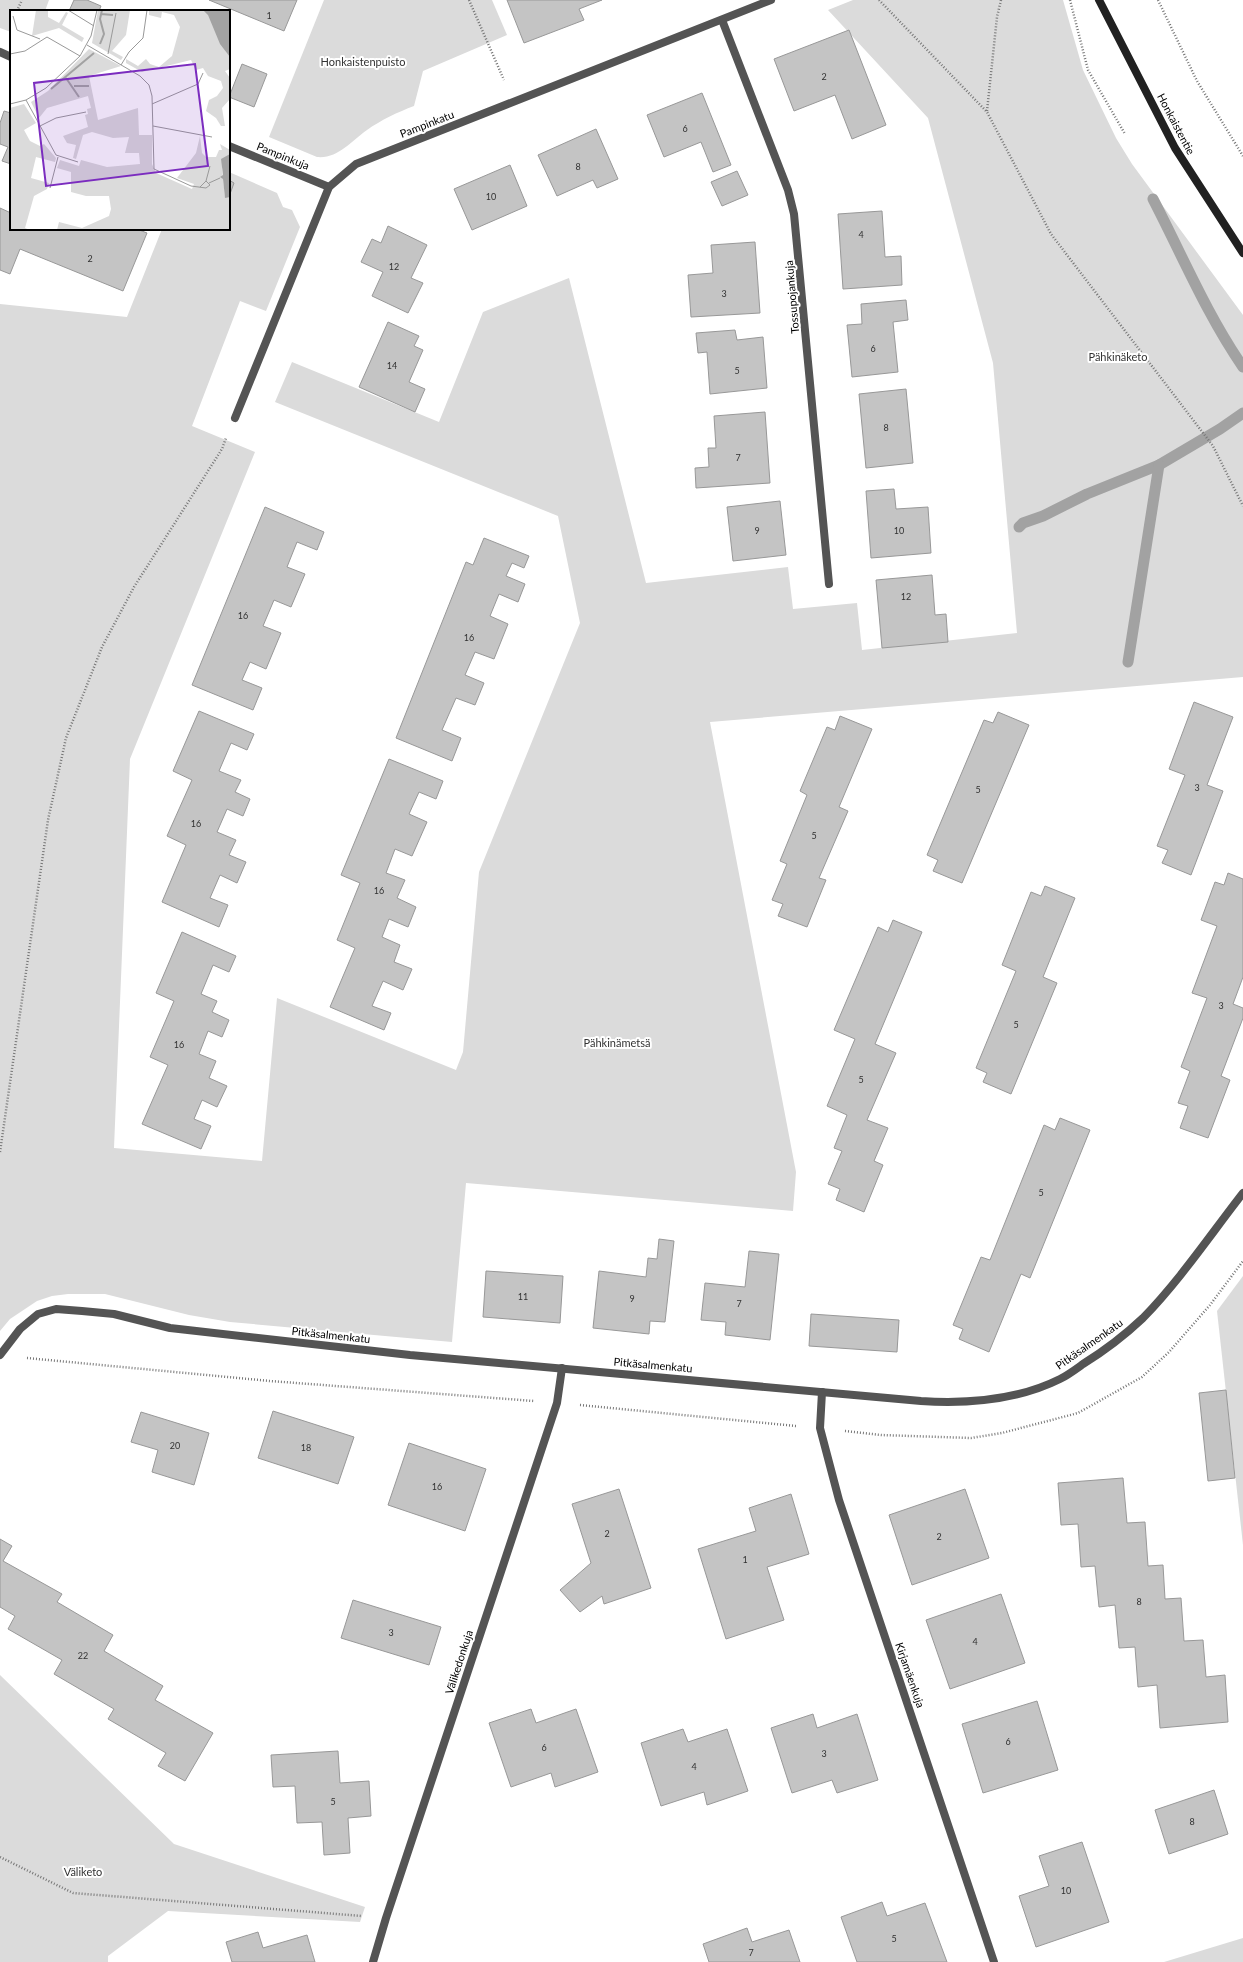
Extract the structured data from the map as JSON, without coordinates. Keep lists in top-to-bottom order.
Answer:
{
  "streets": {
    "street": [
      "Pampinkatu",
      "Honkaistentie",
      "Pampinkuja",
      "Tossupojankuja",
      "Pitkäsalmenkatu",
      "Välikedonkuja",
      "Kirjamäenkuja"
    ]
  },
  "crossings": [
    ["Pampinkatu", "Pampinkuja"],
    ["Pampinkatu", "Tossupojankuja"],
    ["Pitkäsalmenkatu", "Välikedonkuja"],
    ["Pitkäsalmenkatu", "Kirjamäenkuja"]
  ],
  "parks": [
    "Honkaistenpuisto",
    "Pähkinäketo",
    "Pähkinämetsä",
    "Väliketo"
  ],
  "house_numbers": [
    "1",
    "2",
    "6",
    "8",
    "10",
    "4",
    "2",
    "12",
    "3",
    "6",
    "14",
    "5",
    "8",
    "7",
    "9",
    "10",
    "12",
    "16",
    "16",
    "3",
    "5",
    "16",
    "5",
    "16",
    "3",
    "5",
    "16",
    "5",
    "5",
    "11",
    "9",
    "7",
    "20",
    "18",
    "16",
    "2",
    "2",
    "1",
    "8",
    "3",
    "4",
    "22",
    "6",
    "6",
    "3",
    "4",
    "5",
    "8",
    "10",
    "5",
    "7"
  ]
}
